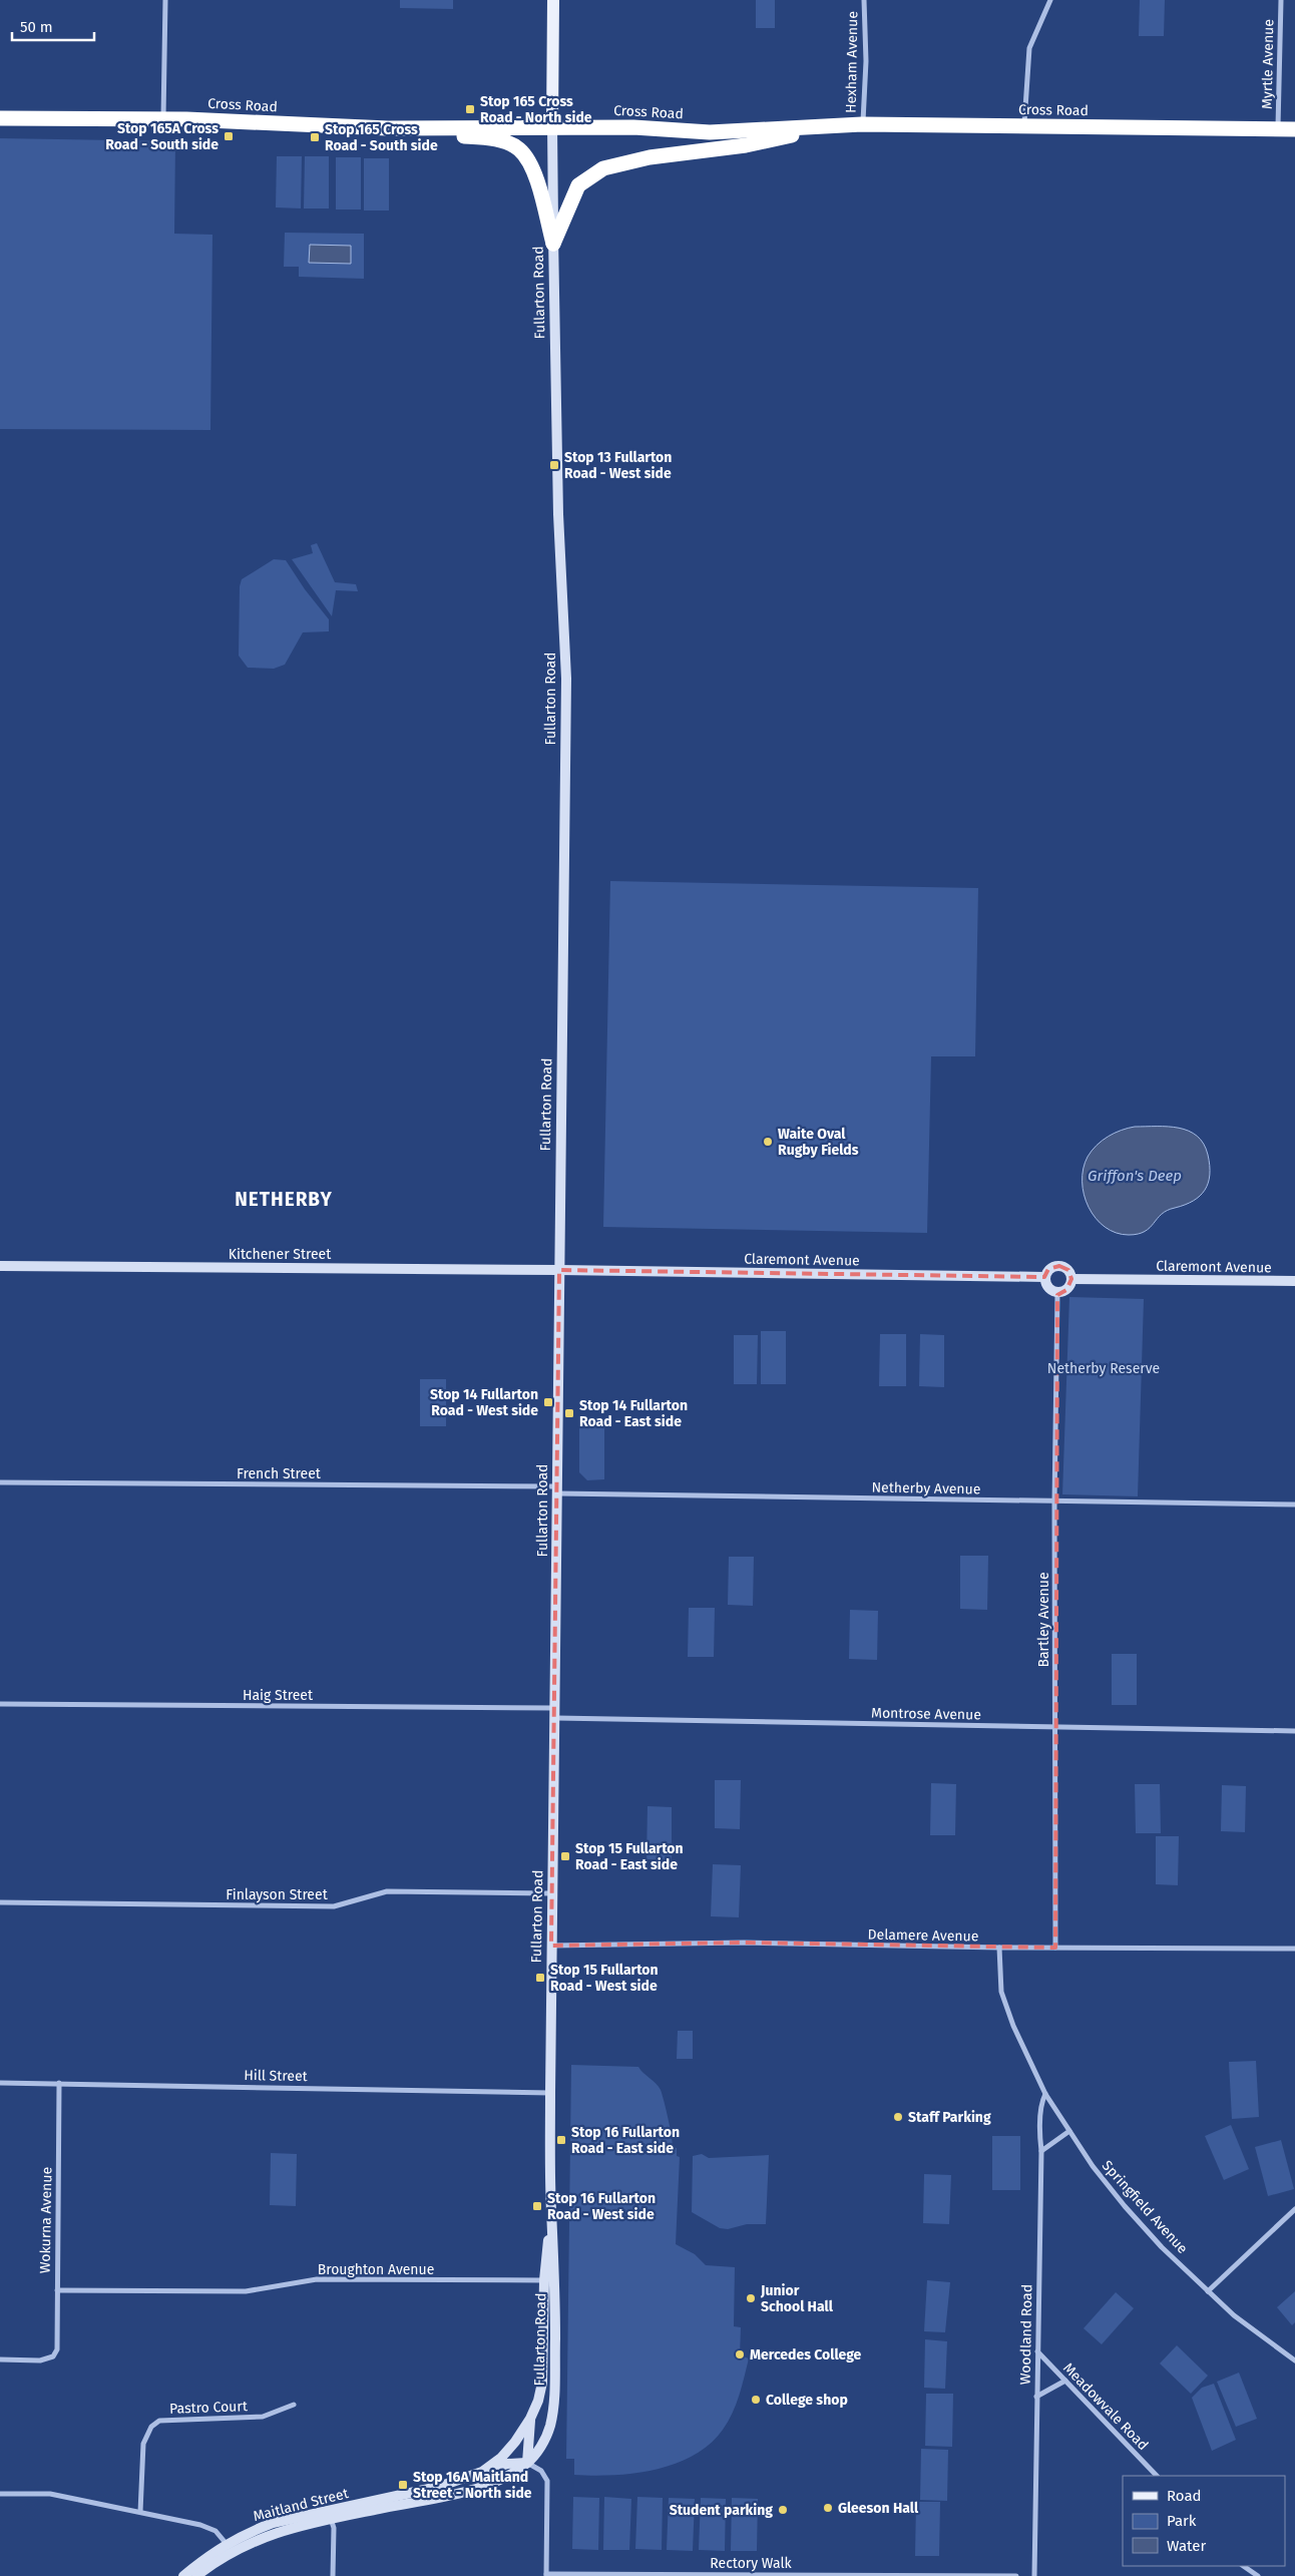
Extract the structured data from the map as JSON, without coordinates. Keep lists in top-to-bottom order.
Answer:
{
  "streets": {
    "highway": ["Cross Road"],
    "main road": [
      "Fullarton Road",
      "Kitchener Street",
      "Claremont Avenue",
      "Maitland Street"
    ],
    "street": [
      "Hexham Avenue",
      "Myrtle Avenue",
      "French Street",
      "Netherby Avenue",
      "Bartley Avenue",
      "Haig Street",
      "Montrose Avenue",
      "Finlayson Street",
      "Delamere Avenue",
      "Hill Street",
      "Springfield Avenue",
      "Wokurna Avenue",
      "Broughton Avenue",
      "Woodland Road",
      "Meadowvale Road",
      "Pastro Court",
      "Rectory Walk"
    ]
  },
  "crossings": [
    ["Hexham Avenue", "Cross Road"],
    ["Myrtle Avenue", "Cross Road"],
    ["Cross Road", "Fullarton Road"],
    ["Fullarton Road", "Kitchener Street"],
    ["Fullarton Road", "Claremont Avenue"],
    ["Fullarton Road", "French Street"],
    ["Fullarton Road", "Netherby Avenue"],
    ["Fullarton Road", "Haig Street"],
    ["Fullarton Road", "Montrose Avenue"],
    ["Fullarton Road", "Finlayson Street"],
    ["Fullarton Road", "Delamere Avenue"],
    ["Fullarton Road", "Hill Street"],
    ["Fullarton Road", "Broughton Avenue"],
    ["Fullarton Road", "Maitland Street"],
    ["Kitchener Street", "Claremont Avenue"],
    ["Claremont Avenue", "Bartley Avenue"],
    ["French Street", "Netherby Avenue"],
    ["Netherby Avenue", "Bartley Avenue"],
    ["Bartley Avenue", "Montrose Avenue"],
    ["Bartley Avenue", "Delamere Avenue"],
    ["Haig Street", "Montrose Avenue"],
    ["Delamere Avenue", "Springfield Avenue"],
    ["Hill Street", "Wokurna Avenue"],
    ["Springfield Avenue", "Woodland Road"],
    ["Wokurna Avenue", "Broughton Avenue"],
    ["Woodland Road", "Meadowvale Road"]
  ],
  "districts": ["NETHERBY"],
  "water": ["Griffon's Deep"],
  "parks": ["Netherby Reserve"],
  "places": {
    "transit": [
      "Stop 165 Cross Road - North side",
      "Stop 165A Cross Road - South side",
      "Stop 165 Cross Road - South side",
      "Stop 13 Fullarton Road - West side",
      "Stop 14 Fullarton Road - West side",
      "Stop 14 Fullarton Road - East side",
      "Stop 15 Fullarton Road - East side",
      "Stop 15 Fullarton Road - West side",
      "Stop 16 Fullarton Road - East side",
      "Stop 16 Fullarton Road - West side",
      "Stop 16A Maitland Street - North side"
    ],
    "other": [
      "Waite Oval Rugby Fields",
      "Staff Parking",
      "Junior School Hall",
      "Mercedes College",
      "College shop",
      "Gleeson Hall",
      "Student parking"
    ]
  },
  "legend": ["Road", "Park", "Water"],
  "scale_bar": "50 m"
}
